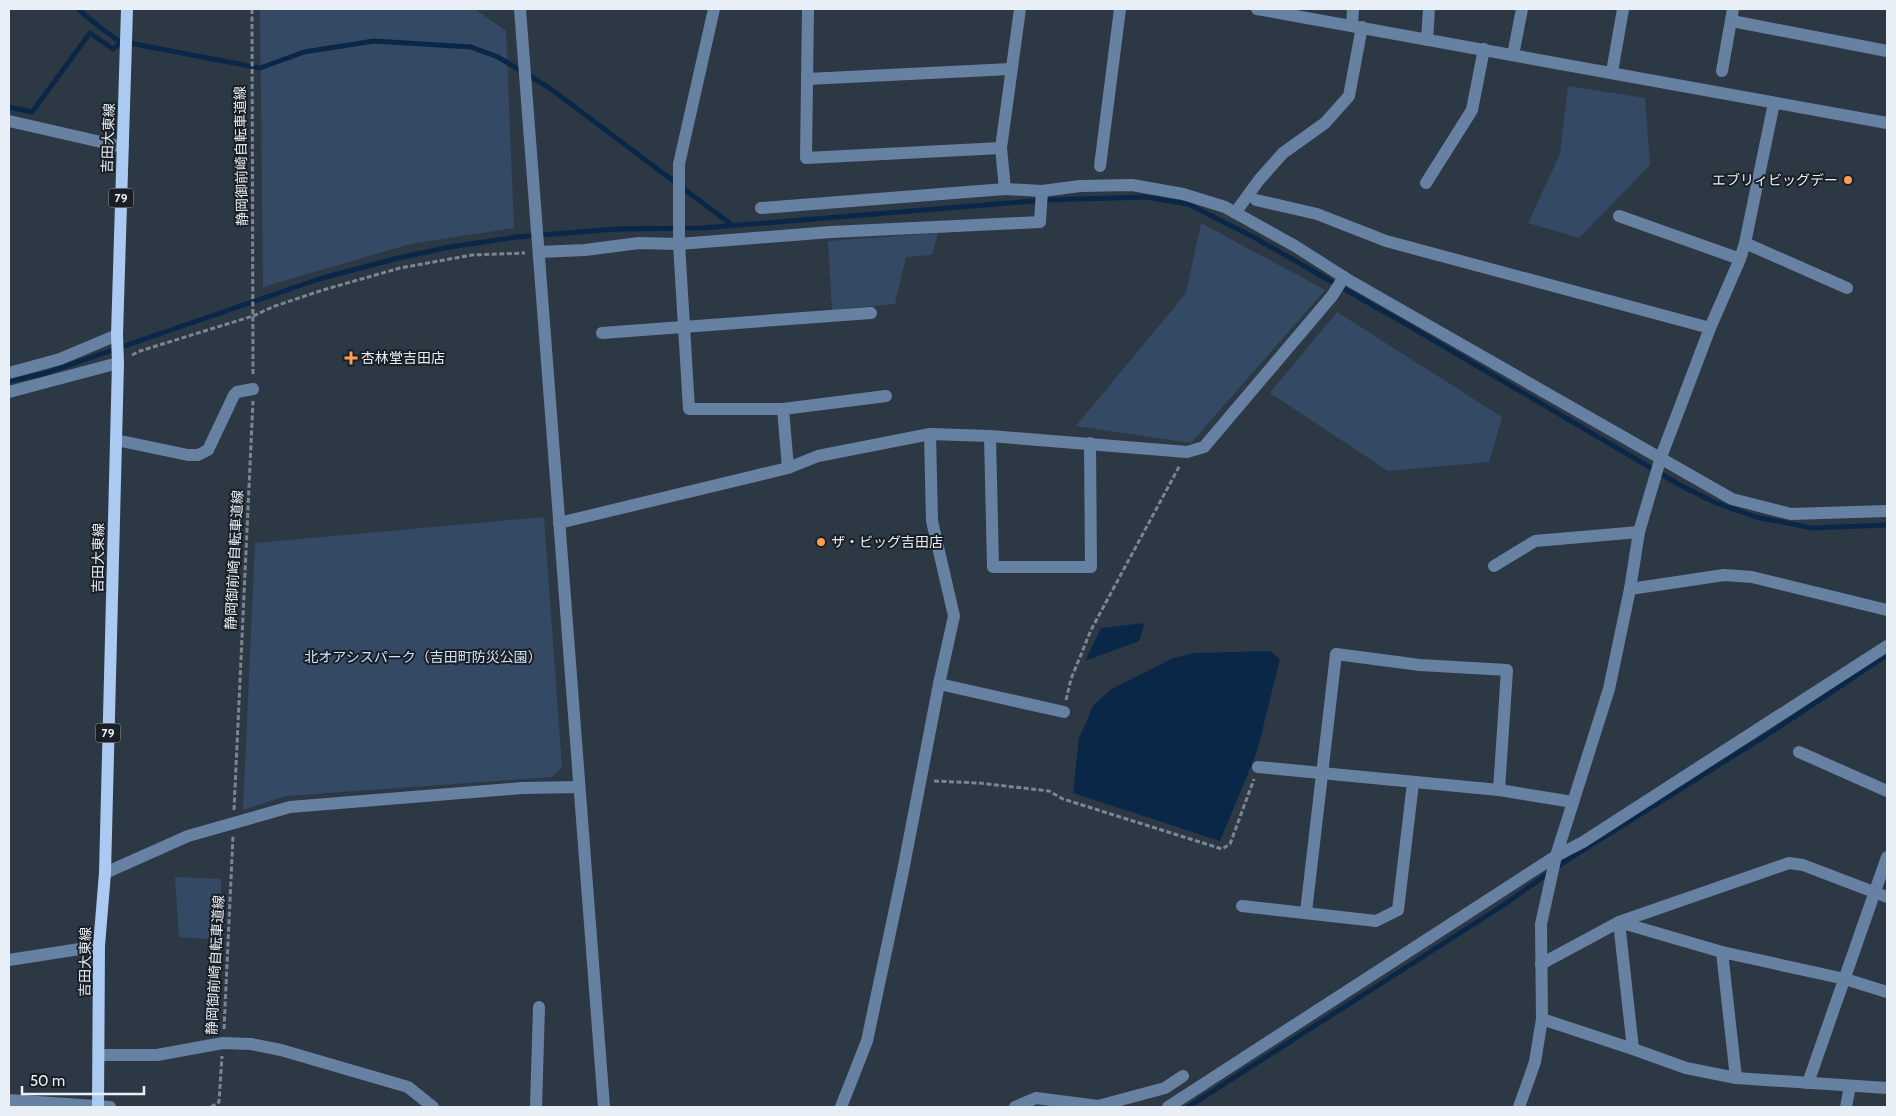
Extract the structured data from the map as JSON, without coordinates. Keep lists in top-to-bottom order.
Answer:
{
  "streets": {
    "main road": ["吉田大東線", "79"],
    "path": ["静岡御前崎自転車道線"]
  },
  "parks": ["北オアシスパーク（吉田町防災公園）"],
  "places": {
    "other": ["エブリィビッグデー", "ザ・ビッグ吉田店"],
    "health": ["杏林堂吉田店"]
  },
  "scale_bar": "50 m"
}
